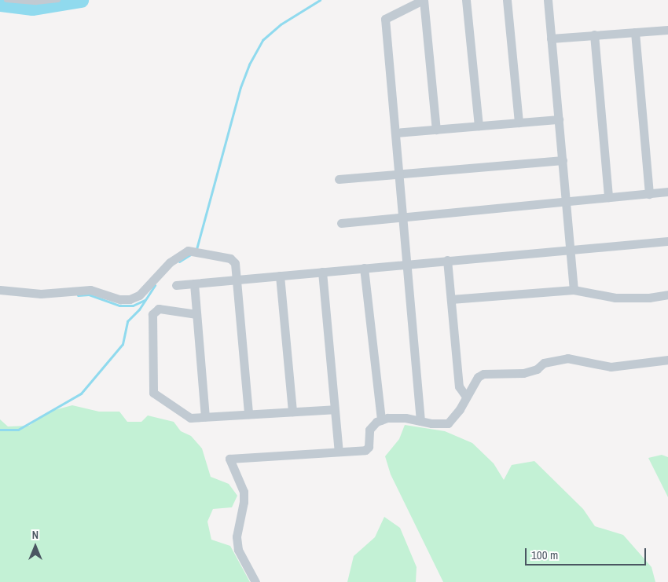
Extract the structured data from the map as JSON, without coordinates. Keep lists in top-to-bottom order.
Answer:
{
  "scale_bar": "100 m",
  "north": "top"
}
